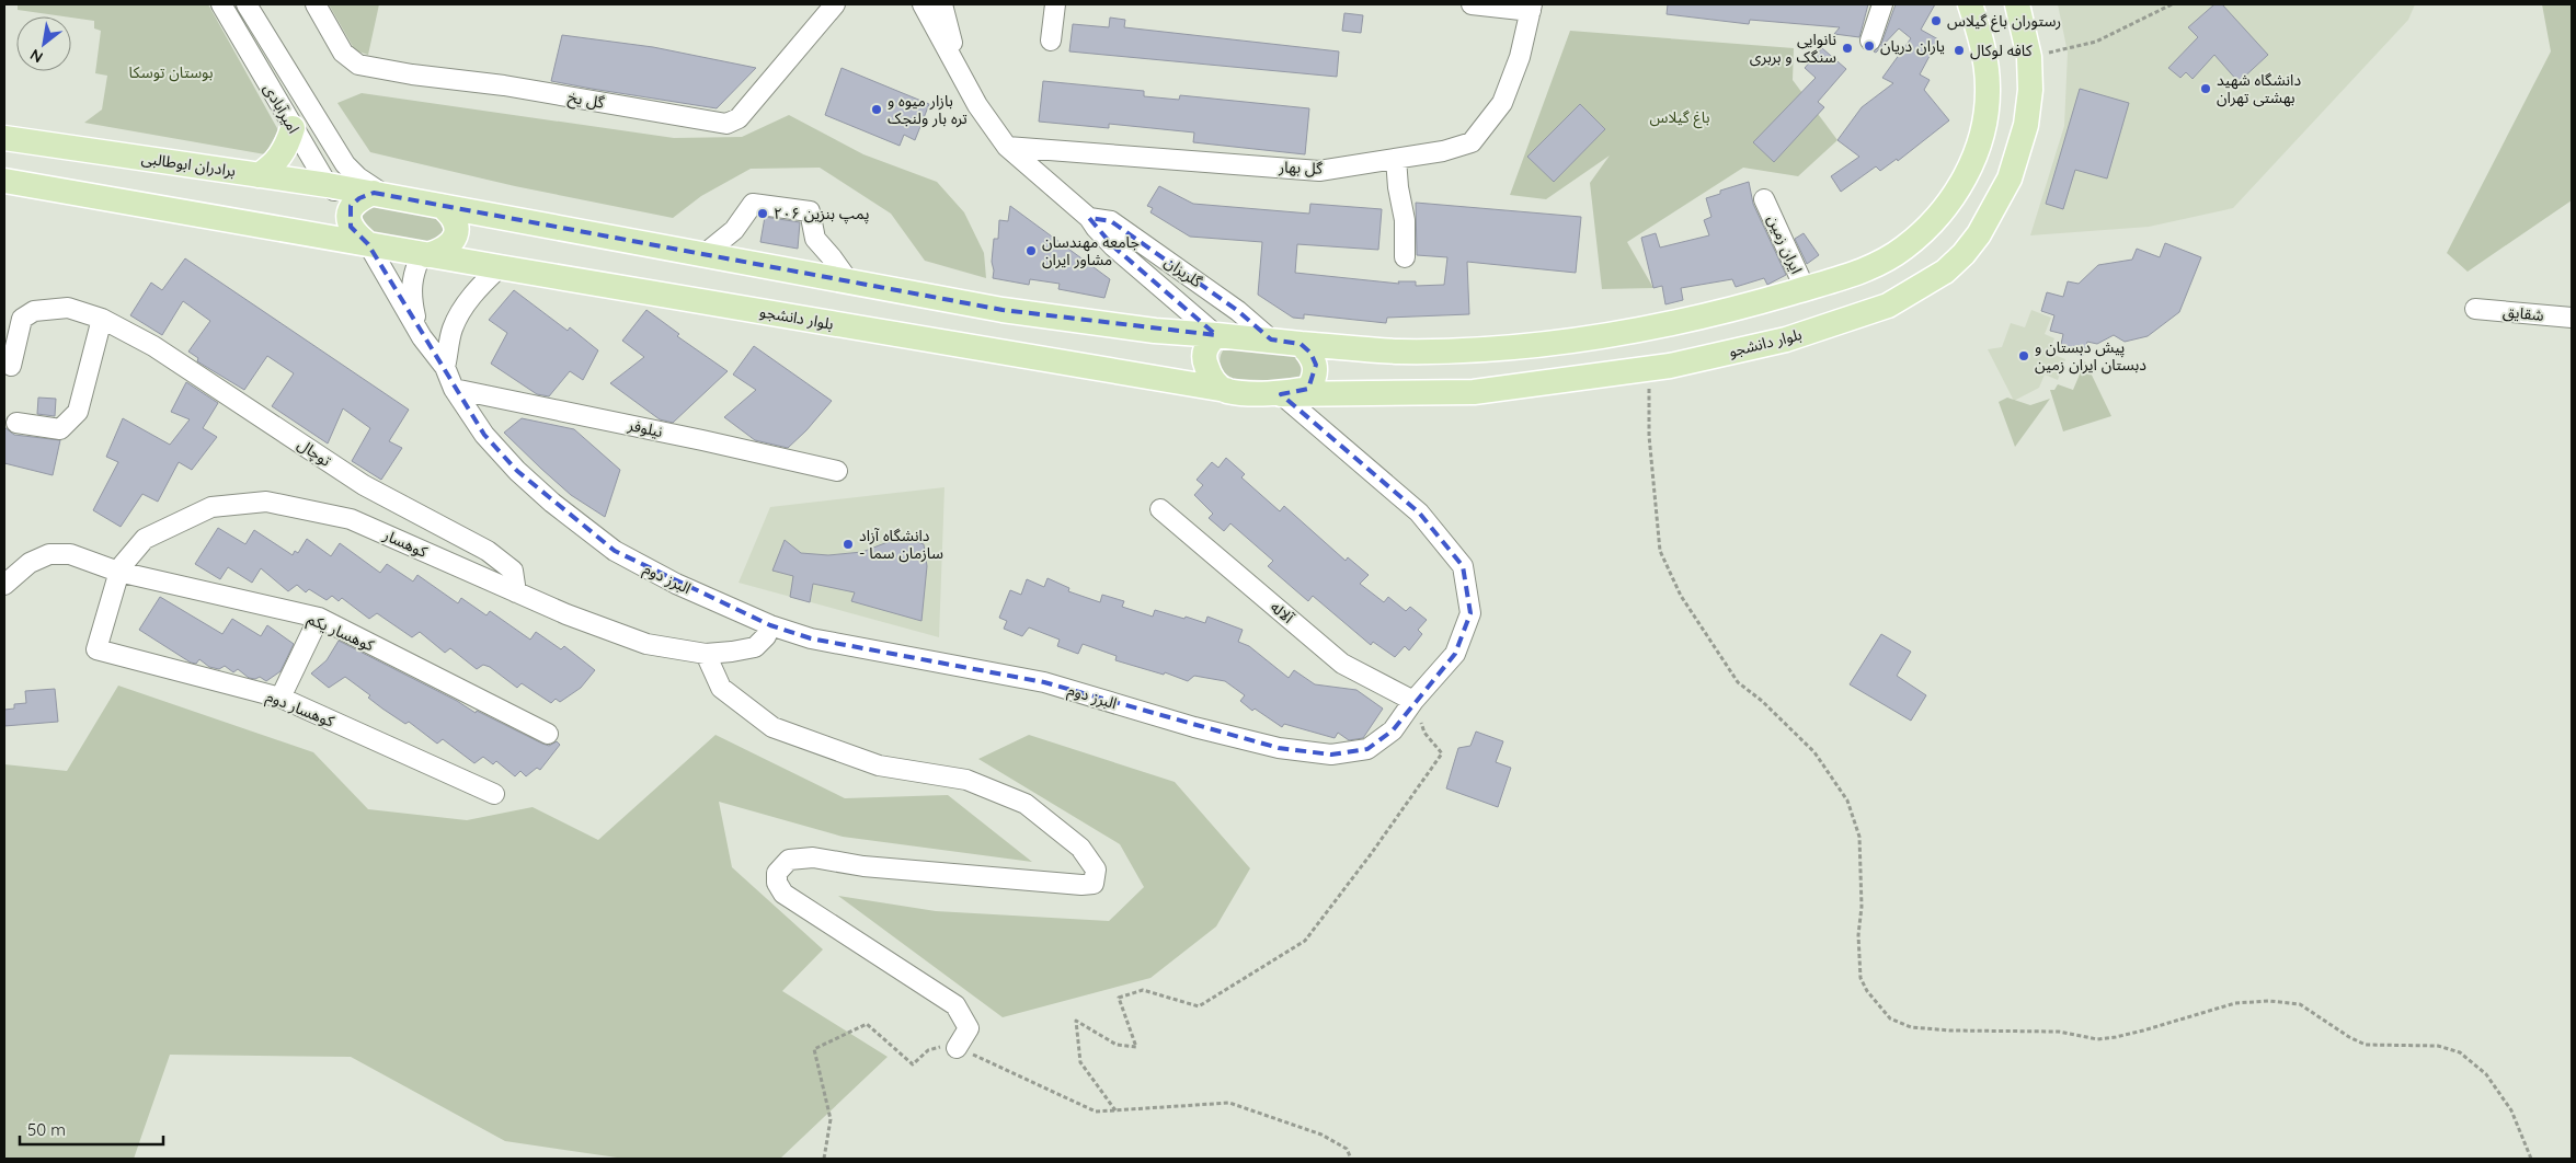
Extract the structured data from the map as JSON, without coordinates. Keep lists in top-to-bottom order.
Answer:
{
  "streets": {
    "main road": ["برادران ابوطالبی", "بلوار دانشجو"],
    "street": [
      "گل یخ",
      "امیرآبادی",
      "گل بهار",
      "ایران زمین",
      "گلریزان",
      "شقایق",
      "نیلوفر",
      "توچال",
      "کوهسار",
      "البرز دوم",
      "آلاله",
      "کوهسار یکم",
      "کوهسار دوم"
    ]
  },
  "crossings": [
    ["امیرآبادی", "برادران ابوطالبی"],
    ["گل بهار", "گلریزان"],
    ["بلوار دانشجو", "البرز دوم"],
    ["نیلوفر", "البرز دوم"],
    ["توچال", "کوهسار"],
    ["کوهسار", "البرز دوم"],
    ["کوهسار", "کوهسار یکم"],
    ["کوهسار", "کوهسار دوم"],
    ["البرز دوم", "آلاله"]
  ],
  "parks": ["بوستان توسکا", "باغ گیلاس"],
  "places": [
    "رستوران باغ گیلاس",
    "یاران دریان",
    "نانوایی سنگک و بربری",
    "کافه لوکال",
    "دانشگاه شهید بهشتی تهران",
    "بازار میوه و تره بار ولنجک",
    "پمپ بنزین ۲۰۶",
    "جامعه مهندسان مشاور ایران",
    "پیش دبستان و دبستان ایران زمین",
    "دانشگاه آزاد - سازمان سما"
  ],
  "scale_bar": "50 m",
  "north": "bottom left"
}
